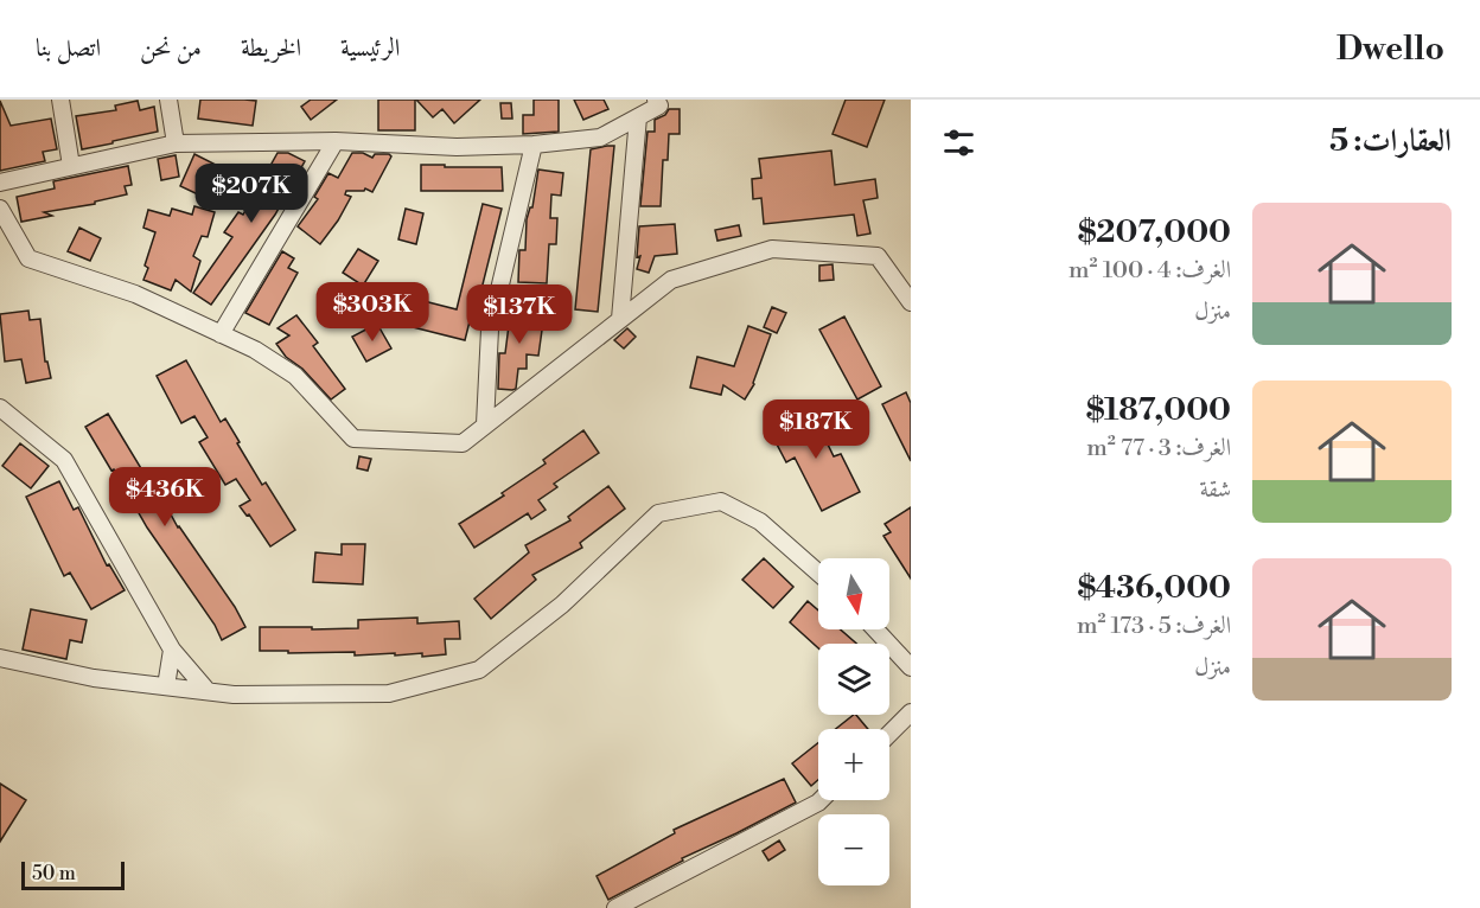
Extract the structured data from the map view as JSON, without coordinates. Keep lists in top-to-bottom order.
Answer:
{
  "scale_bar": "50 m",
  "north": "bottom",
  "page": {
    "header": "Dwello",
    "nav": [
      "الرئيسية",
      "الخريطة",
      "من نحن",
      "اتصل بنا"
    ],
    "heading": "العقارات: 5",
    "price": [
      "$207K",
      "$303K",
      "$137K",
      "$187K",
      "$436K"
    ],
    "list": [
      {
        "name": "$207,000",
        "note": "الغرف: 4 · 100 m² · منزل"
      },
      {
        "name": "$187,000",
        "note": "الغرف: 3 · 77 m² · شقة"
      },
      {
        "name": "$436,000",
        "note": "الغرف: 5 · 173 m² · منزل"
      }
    ],
    "map_buttons": ["+", "−"],
    "scale": "50 m"
  }
}
